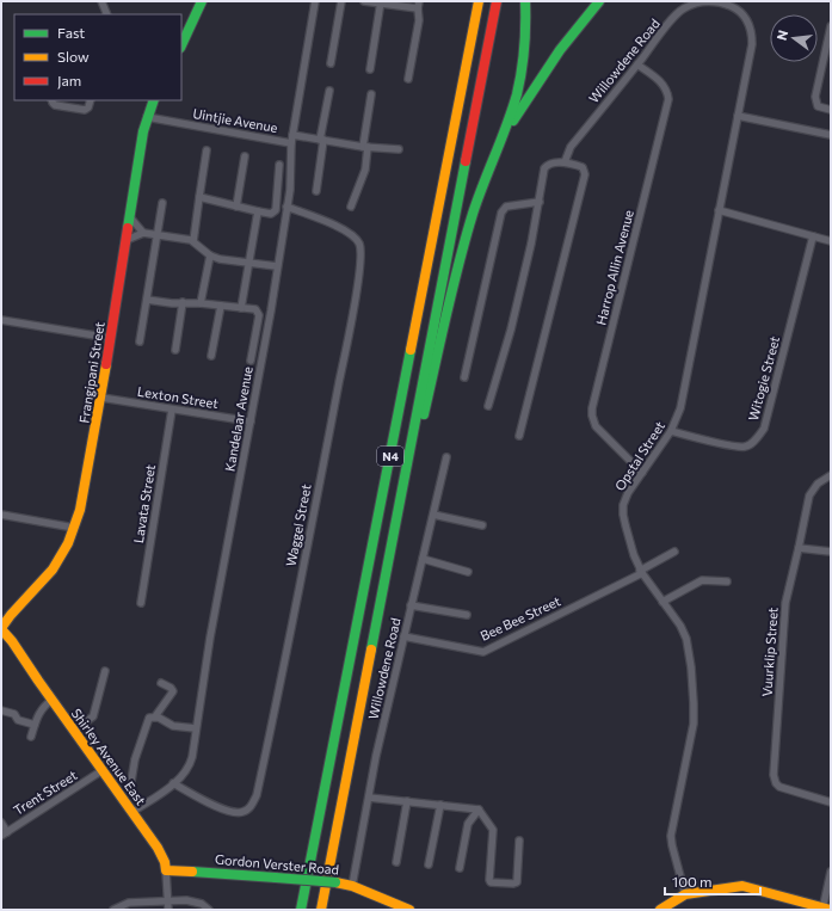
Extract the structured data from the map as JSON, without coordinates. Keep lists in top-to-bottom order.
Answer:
{
  "streets": {
    "main road": [
      "Frangipani Street",
      "N4",
      "Shirley Avenue East",
      "Gordon Verster Road"
    ],
    "street": [
      "Willowdene Road",
      "Uintjie Avenue",
      "Harrop Allin Avenue",
      "Witogie Street",
      "Lexton Street",
      "Kandelaar Avenue",
      "Opstal Street",
      "Lavata Street",
      "Waggel Street",
      "Bee Bee Street",
      "Vuurklip Street",
      "Trent Street"
    ]
  },
  "crossings": [
    ["Willowdene Road", "Harrop Allin Avenue"],
    ["Willowdene Road", "Opstal Street"],
    ["Willowdene Road", "Bee Bee Street"],
    ["Willowdene Road", "Gordon Verster Road"],
    ["Uintjie Avenue", "Frangipani Street"],
    ["Uintjie Avenue", "Kandelaar Avenue"],
    ["Harrop Allin Avenue", "Opstal Street"],
    ["Frangipani Street", "Lexton Street"],
    ["Frangipani Street", "Shirley Avenue East"],
    ["Witogie Street", "Opstal Street"],
    ["Lexton Street", "Kandelaar Avenue"],
    ["Lexton Street", "Lavata Street"],
    ["Kandelaar Avenue", "Waggel Street"],
    ["Kandelaar Avenue", "Shirley Avenue East"],
    ["Opstal Street", "Bee Bee Street"],
    ["Shirley Avenue East", "Trent Street"],
    ["Shirley Avenue East", "Gordon Verster Road"]
  ],
  "legend": ["Fast", "Slow", "Jam"],
  "scale_bar": "100 m",
  "north": "left"
}
